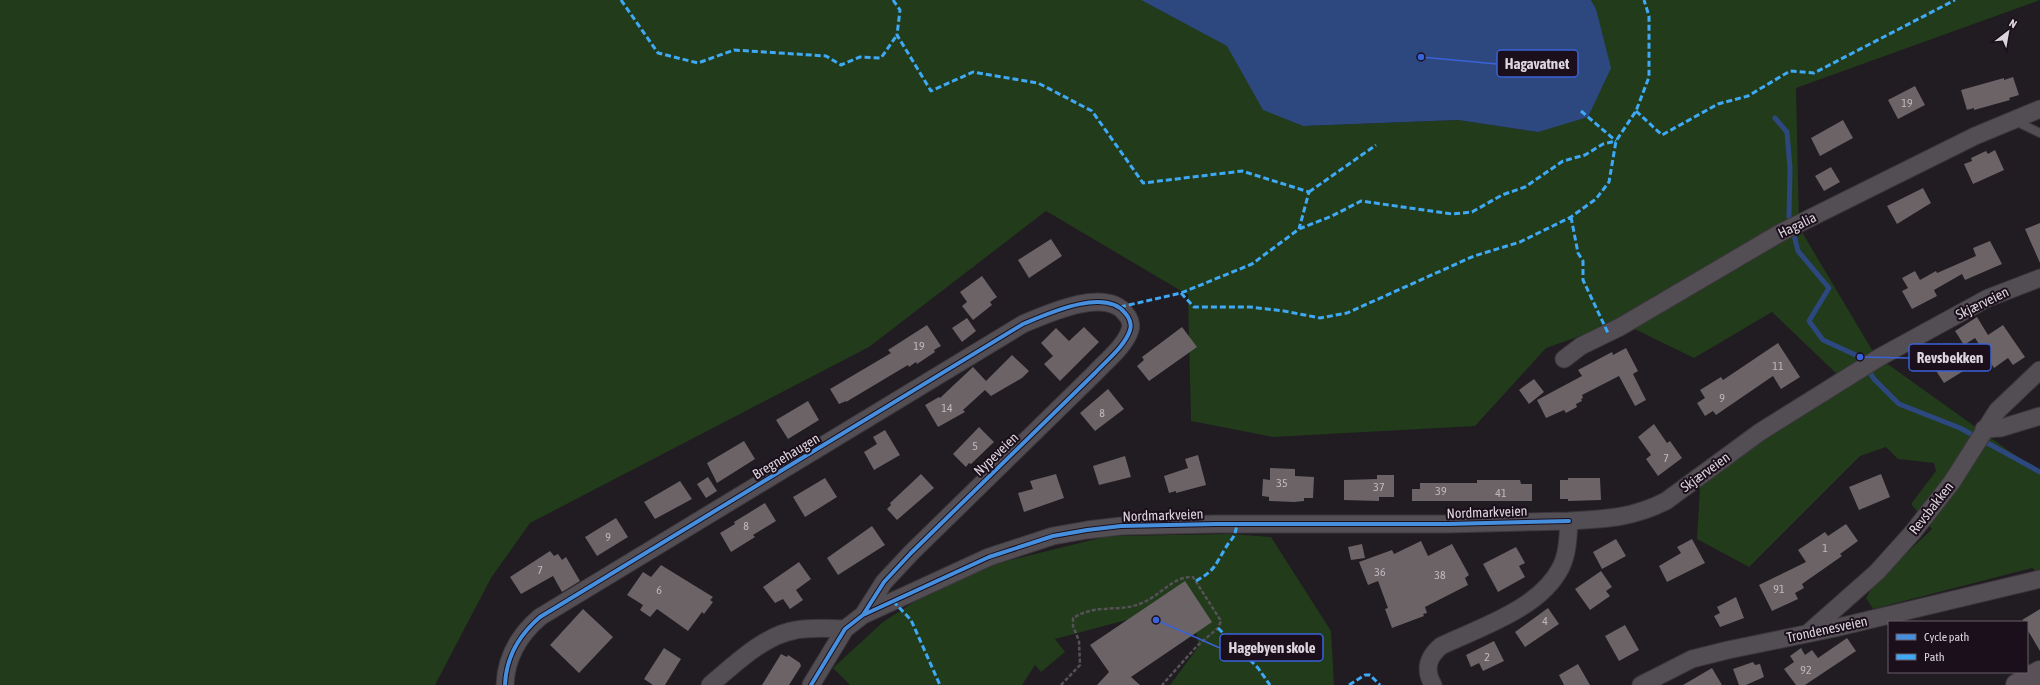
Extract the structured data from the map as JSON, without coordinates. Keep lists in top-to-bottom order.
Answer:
{
  "streets": {
    "street": [
      "Hagalia",
      "Skjærveien",
      "Nypeveien",
      "Bregnehaugen",
      "Revsbakken",
      "Nordmarkveien",
      "Trondenesveien"
    ]
  },
  "crossings": [
    ["Skjærveien", "Nordmarkveien"],
    ["Nypeveien", "Bregnehaugen"],
    ["Nypeveien", "Nordmarkveien"],
    ["Revsbakken", "Trondenesveien"]
  ],
  "places": ["Hagavatnet", "Revsbekken", "Hagebyen skole"],
  "house_numbers": [
    "19",
    "19",
    "11",
    "9",
    "14",
    "8",
    "5",
    "7",
    "35",
    "37",
    "39",
    "41",
    "8",
    "9",
    "1",
    "7",
    "36",
    "38",
    "91",
    "6",
    "4",
    "2",
    "92"
  ],
  "legend": ["Cycle path", "Path"],
  "north": "top right"
}
